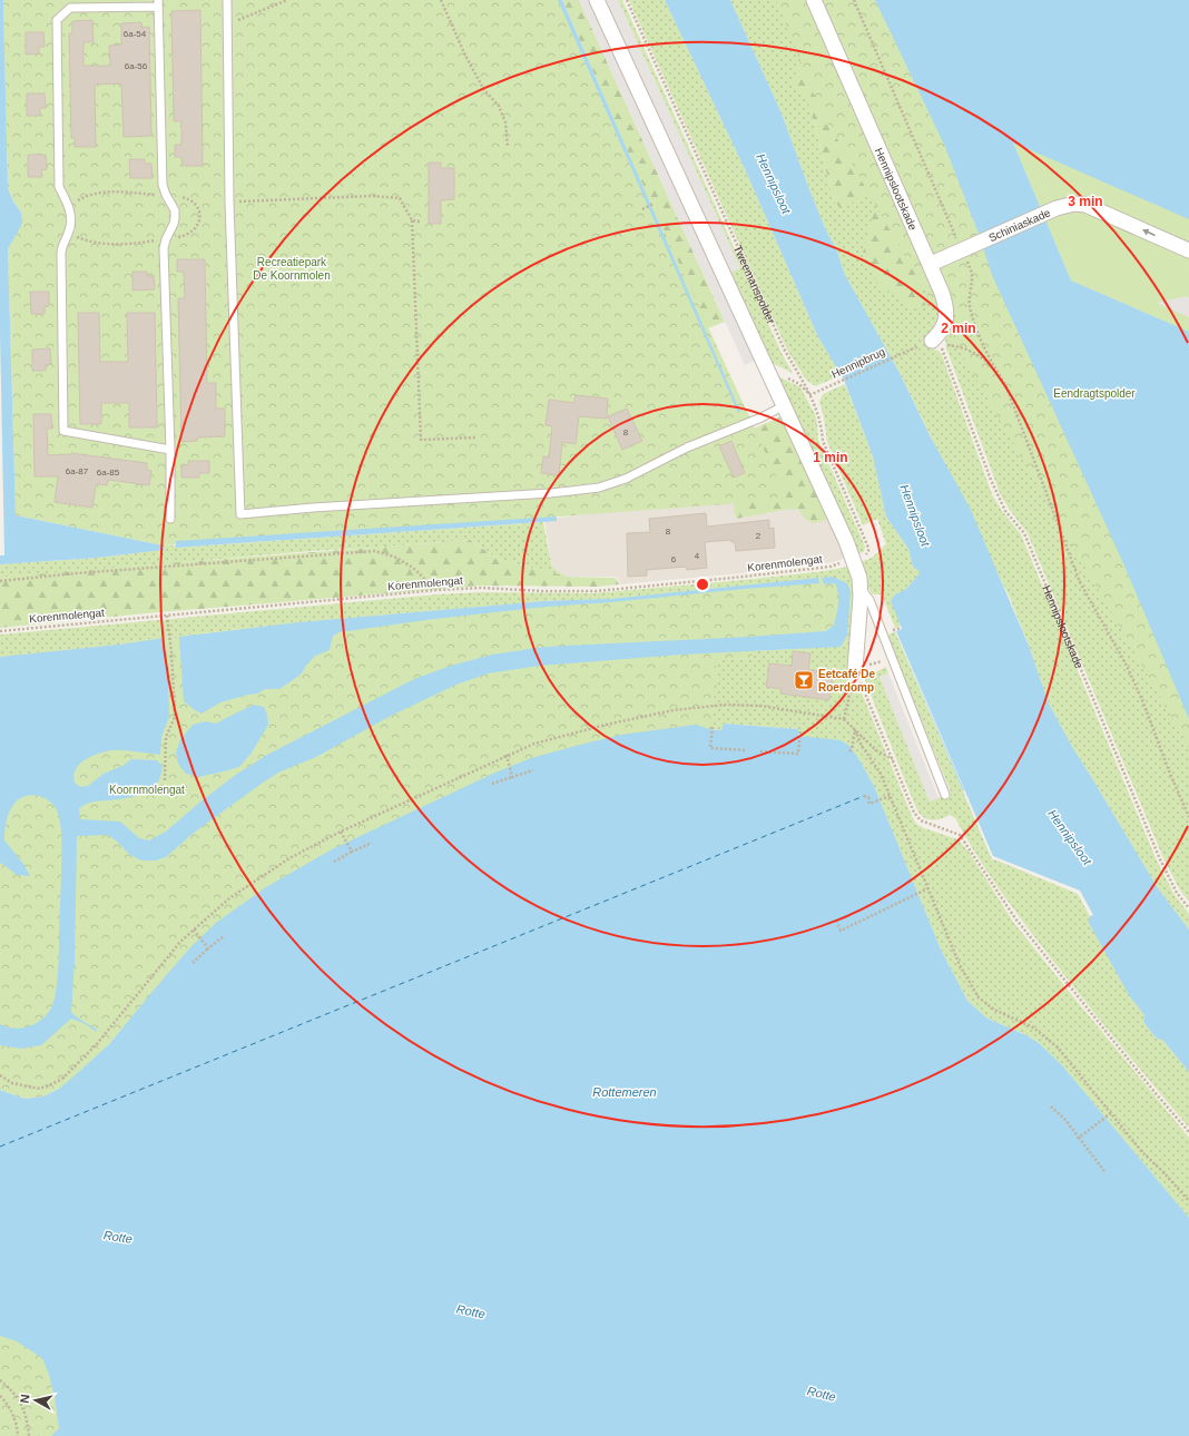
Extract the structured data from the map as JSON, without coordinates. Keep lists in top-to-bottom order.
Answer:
{
  "streets": {
    "street": ["Hennipslootskade", "Schiniaskade"],
    "path": ["Tweemanspolder", "Hennipbrug", "Korenmolengat"]
  },
  "crossings": [
    ["Hennipslootskade", "Schiniaskade"],
    ["Hennipslootskade", "Hennipbrug"],
    ["Tweemanspolder", "Hennipbrug"],
    ["Tweemanspolder", "Korenmolengat"]
  ],
  "one_way": ["Schiniaskade"],
  "water": ["Hennipsloot", "Rottemeren", "Rotte"],
  "parks": ["Recreatiepark De Koornmolen", "Eendragtspolder", "Koornmolengat"],
  "places": {
    "bar": ["Eetcafé De Roerdomp"]
  },
  "house_numbers": [
    "6a-54",
    "6a-56",
    "8",
    "6a-87",
    "6a-85",
    "8",
    "2",
    "4",
    "6"
  ],
  "north": "left",
  "rings": ["3 min", "2 min", "1 min"]
}
